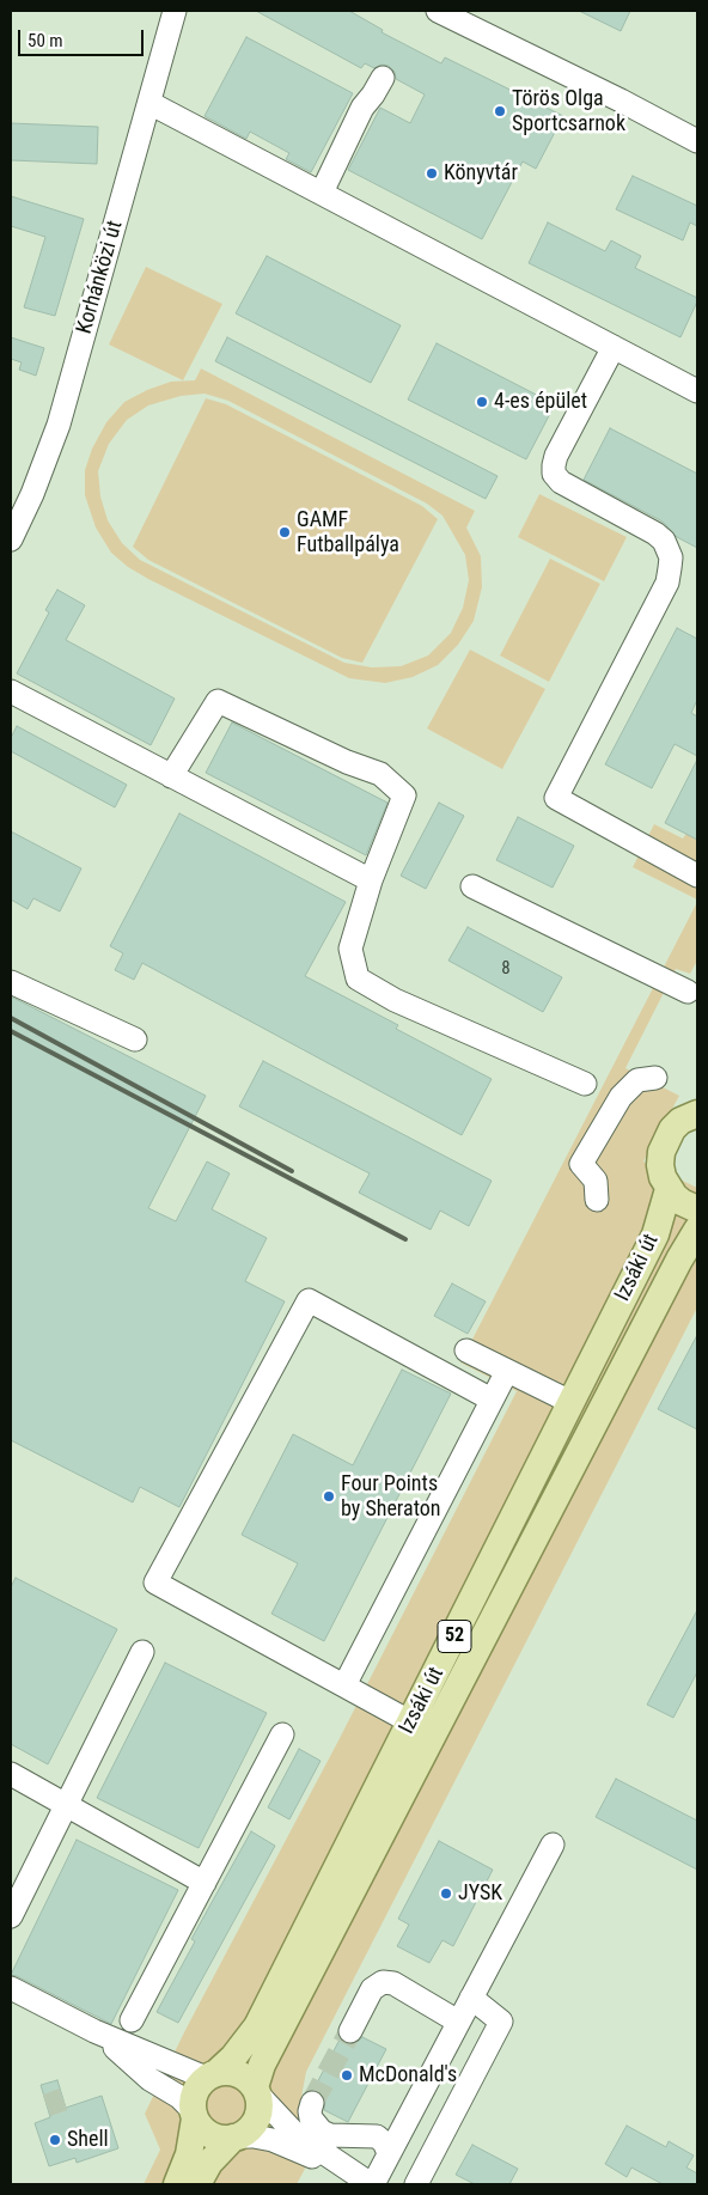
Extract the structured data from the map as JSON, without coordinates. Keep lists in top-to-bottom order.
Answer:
{
  "streets": {
    "main road": ["Izsáki út", "52"],
    "street": ["Korhánközi út"]
  },
  "crossings": [
    ["Izsáki út", "52"]
  ],
  "places": [
    "Törös Olga Sportcsarnok",
    "Könyvtár",
    "4-es épület",
    "GAMF Futballpálya",
    "Four Points by Sheraton",
    "JYSK",
    "McDonald's",
    "Shell"
  ],
  "house_numbers": ["8"],
  "scale_bar": "50 m"
}
